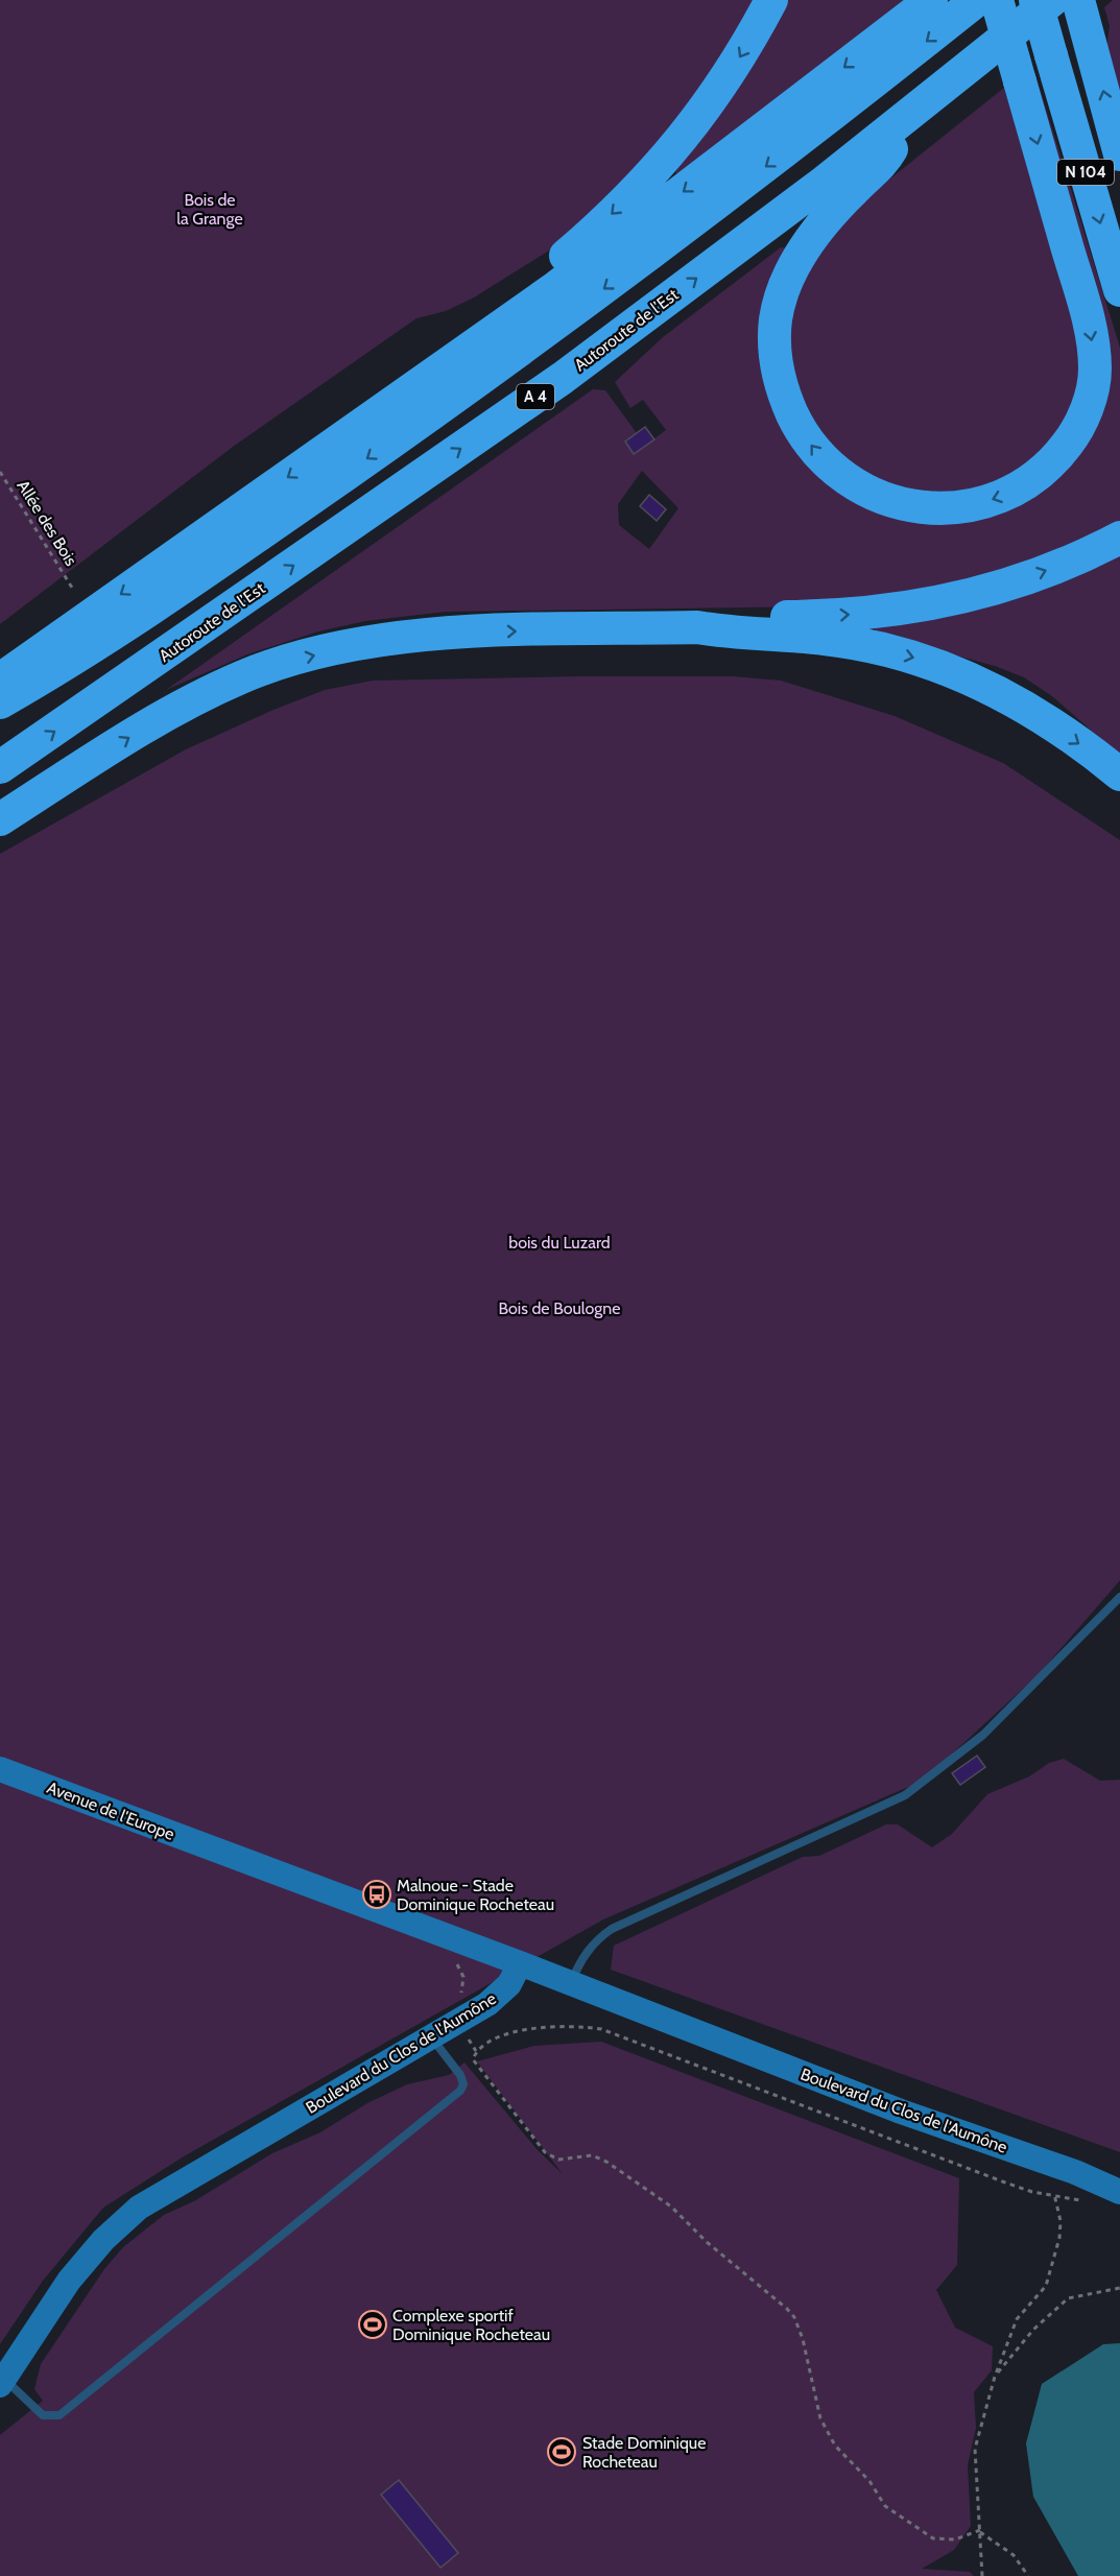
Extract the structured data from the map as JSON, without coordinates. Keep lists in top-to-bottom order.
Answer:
{
  "streets": {
    "highway": ["N 104", "Autoroute de l’Est", "A 4"],
    "main road": ["Avenue de l'Europe", "Boulevard du Clos de l'Aumône"],
    "path": ["Allée des Bois"]
  },
  "crossings": [
    ["Avenue de l'Europe", "Boulevard du Clos de l'Aumône"]
  ],
  "parks": ["Bois de la Grange", "bois du Luzard", "Bois de Boulogne"],
  "places": {
    "bus stop": ["Malnoue - Stade Dominique Rocheteau"],
    "sports": ["Complexe sportif Dominique Rocheteau", "Stade Dominique Rocheteau"]
  }
}
